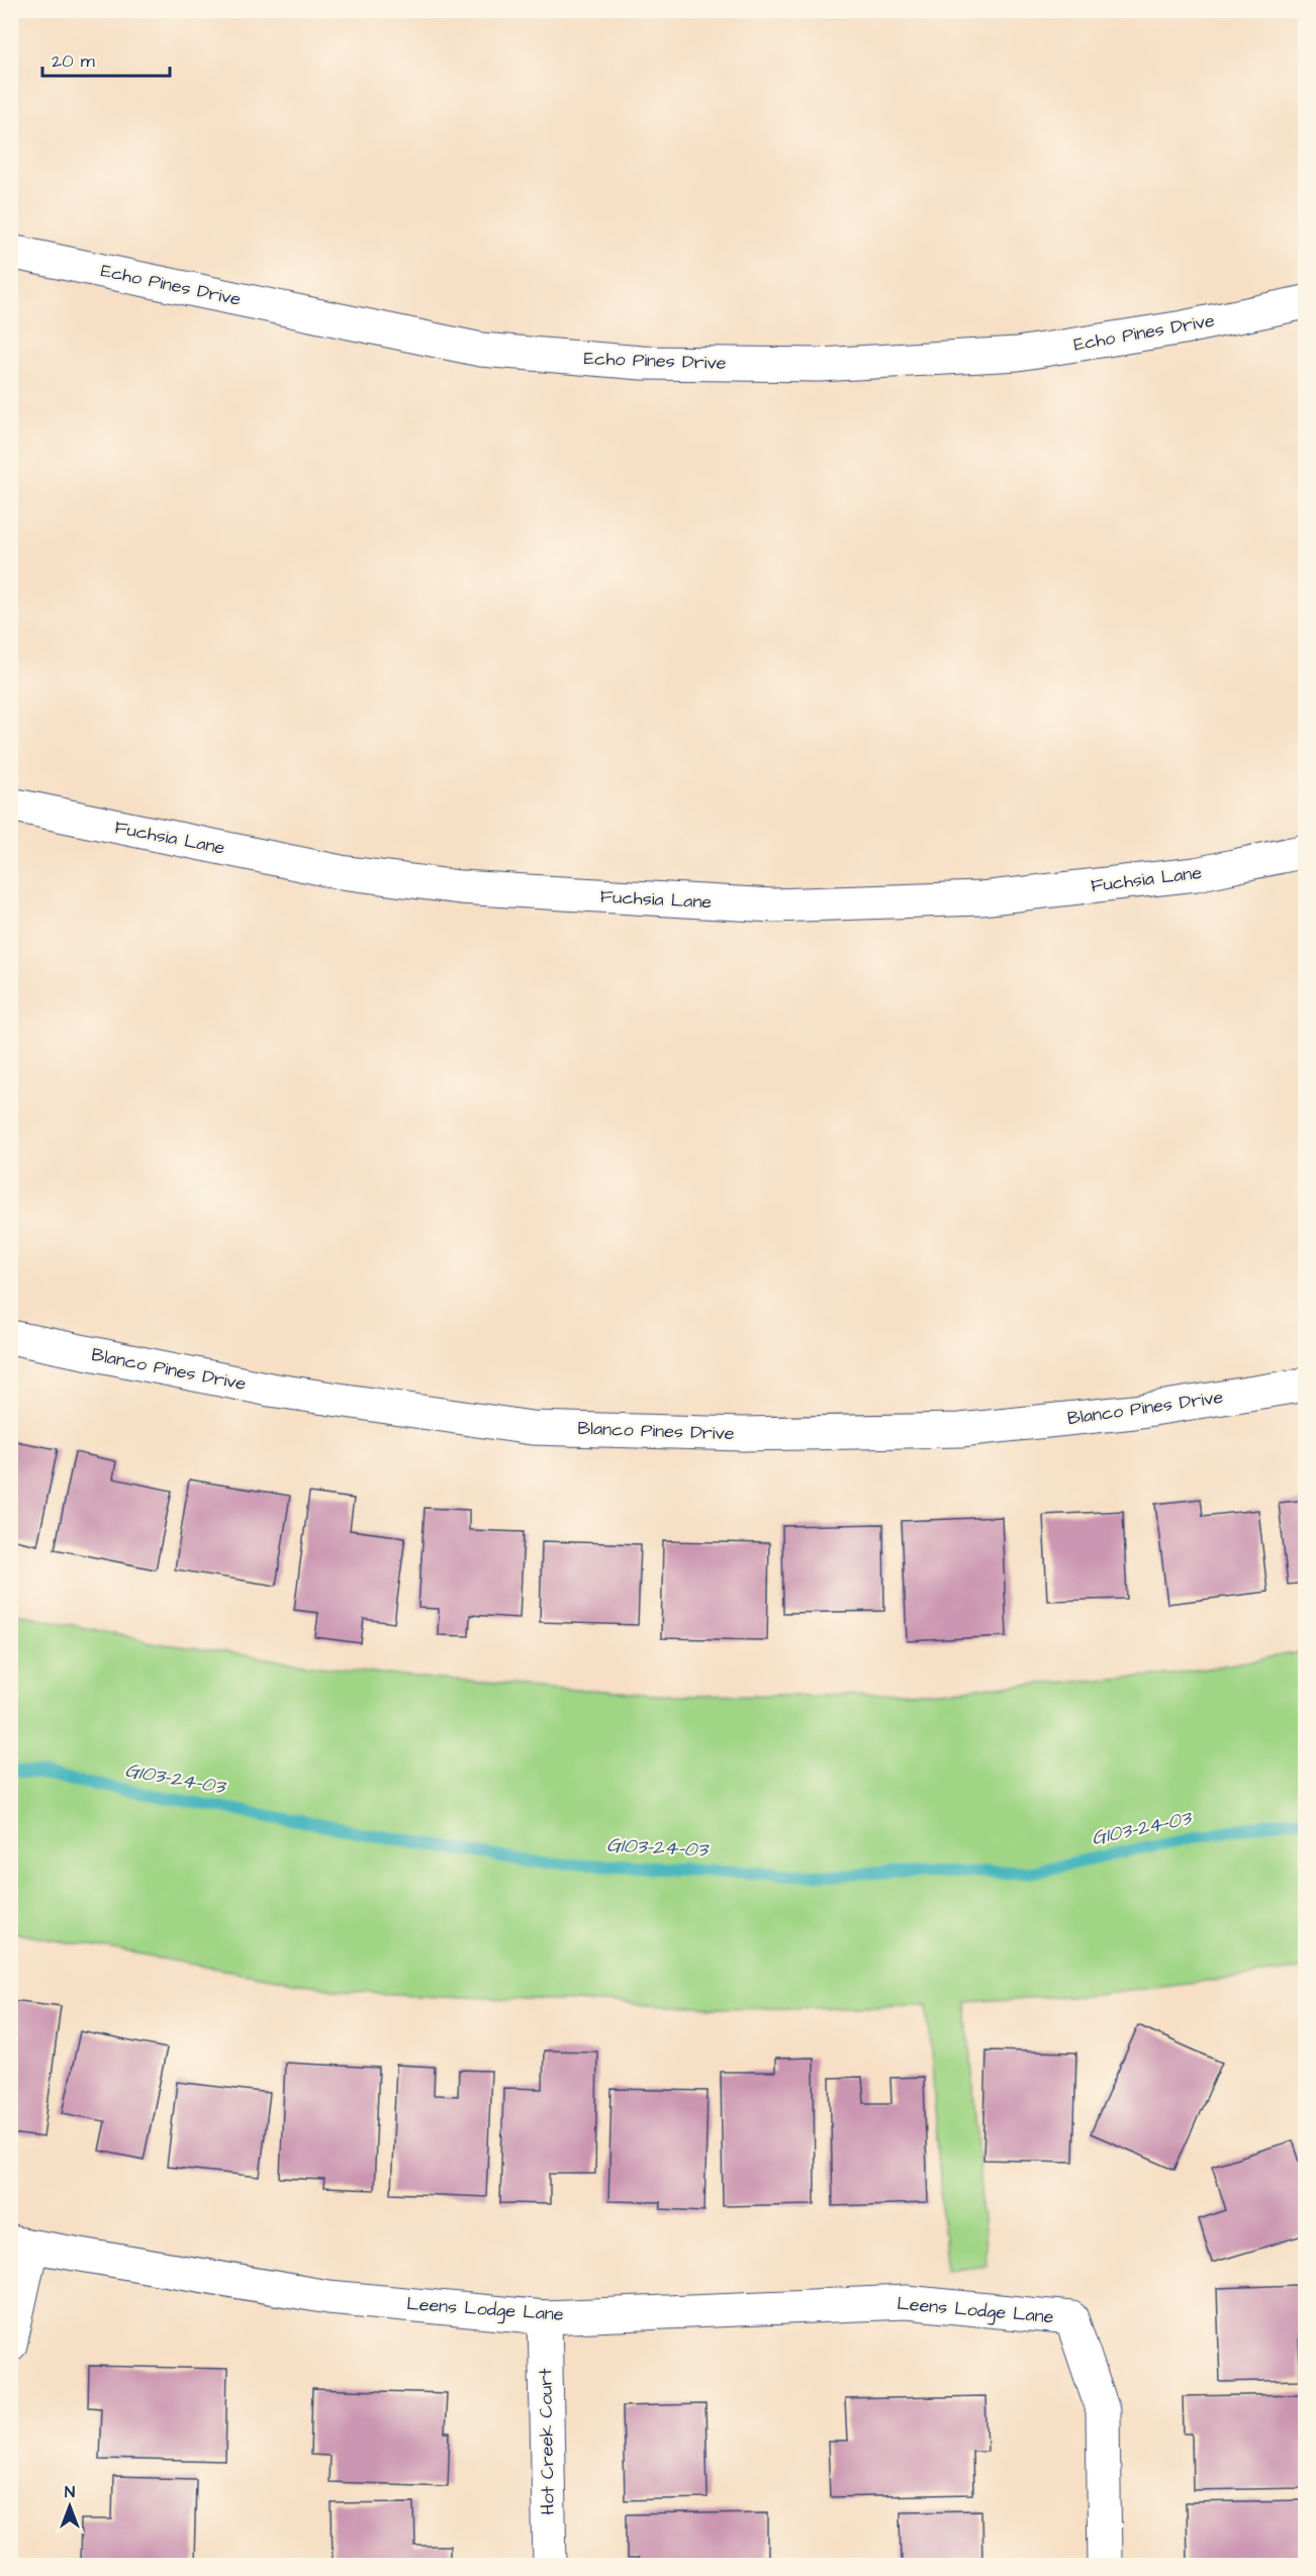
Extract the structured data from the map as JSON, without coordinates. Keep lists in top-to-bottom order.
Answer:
{
  "streets": {
    "street": [
      "Echo Pines Drive",
      "Fuchsia Lane",
      "Blanco Pines Drive",
      "Leens Lodge Lane",
      "Hot Creek Court"
    ]
  },
  "crossings": [
    ["Leens Lodge Lane", "Hot Creek Court"]
  ],
  "water": ["G103-24-03"],
  "scale_bar": "20 m",
  "north": "top"
}
